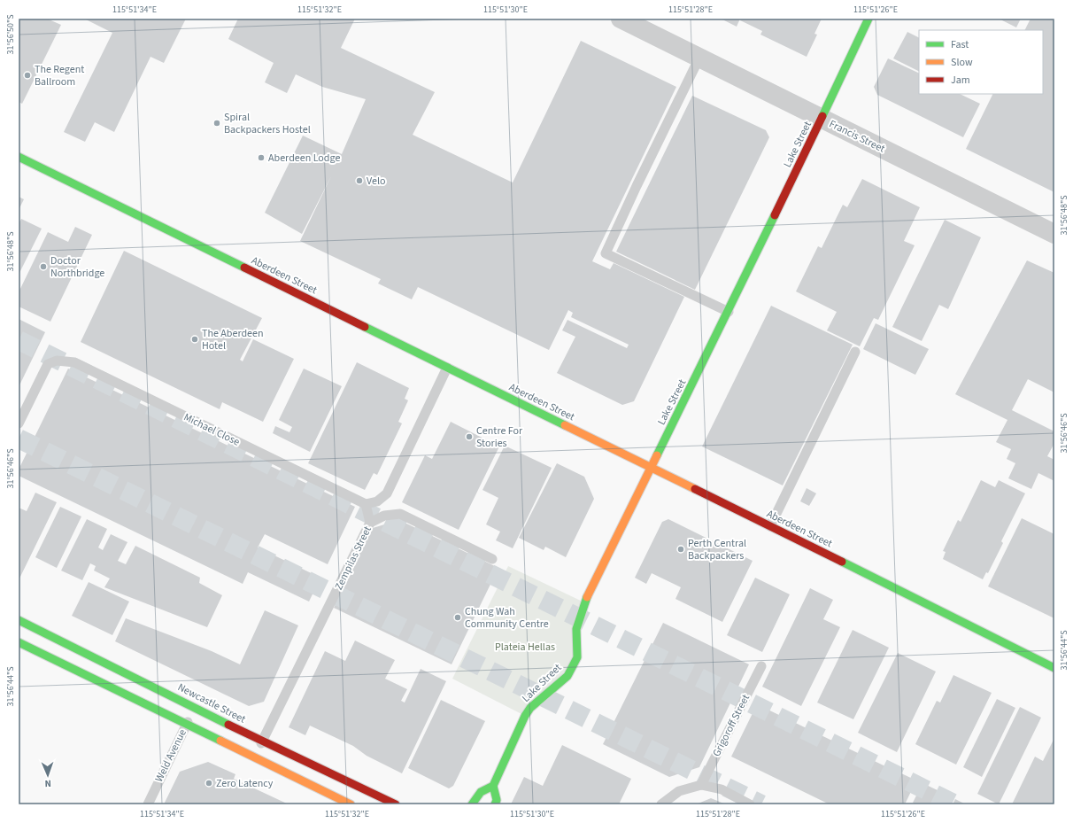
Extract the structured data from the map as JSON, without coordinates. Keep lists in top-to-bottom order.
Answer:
{
  "streets": {
    "street": [
      "Francis Street",
      "Lake Street",
      "Aberdeen Street",
      "Newcastle Street"
    ],
    "lane": [
      "Michael Close",
      "Zempilas Street",
      "Grigoroff Street",
      "Weld Avenue"
    ]
  },
  "crossings": [
    ["Francis Street", "Lake Street"],
    ["Lake Street", "Aberdeen Street"],
    ["Michael Close", "Zempilas Street"],
    ["Zempilas Street", "Newcastle Street"],
    ["Newcastle Street", "Weld Avenue"]
  ],
  "parks": ["Plateia Hellas"],
  "places": [
    "The Regent Ballroom",
    "Spiral Backpackers Hostel",
    "Aberdeen Lodge",
    "Velo",
    "Doctor Northbridge",
    "The Aberdeen Hotel",
    "Centre For Stories",
    "Perth Central Backpackers",
    "Chung Wah Community Centre",
    "Zero Latency"
  ],
  "legend": ["Fast", "Slow", "Jam"],
  "north": "bottom",
  "coordinates": [
    "115°51'34\"E",
    "115°51'32\"E",
    "115°51'30\"E",
    "115°51'28\"E",
    "115°51'26\"E",
    "31°56'50\"S",
    "31°56'48\"S",
    "31°56'46\"S",
    "31°56'44\"S"
  ]
}
